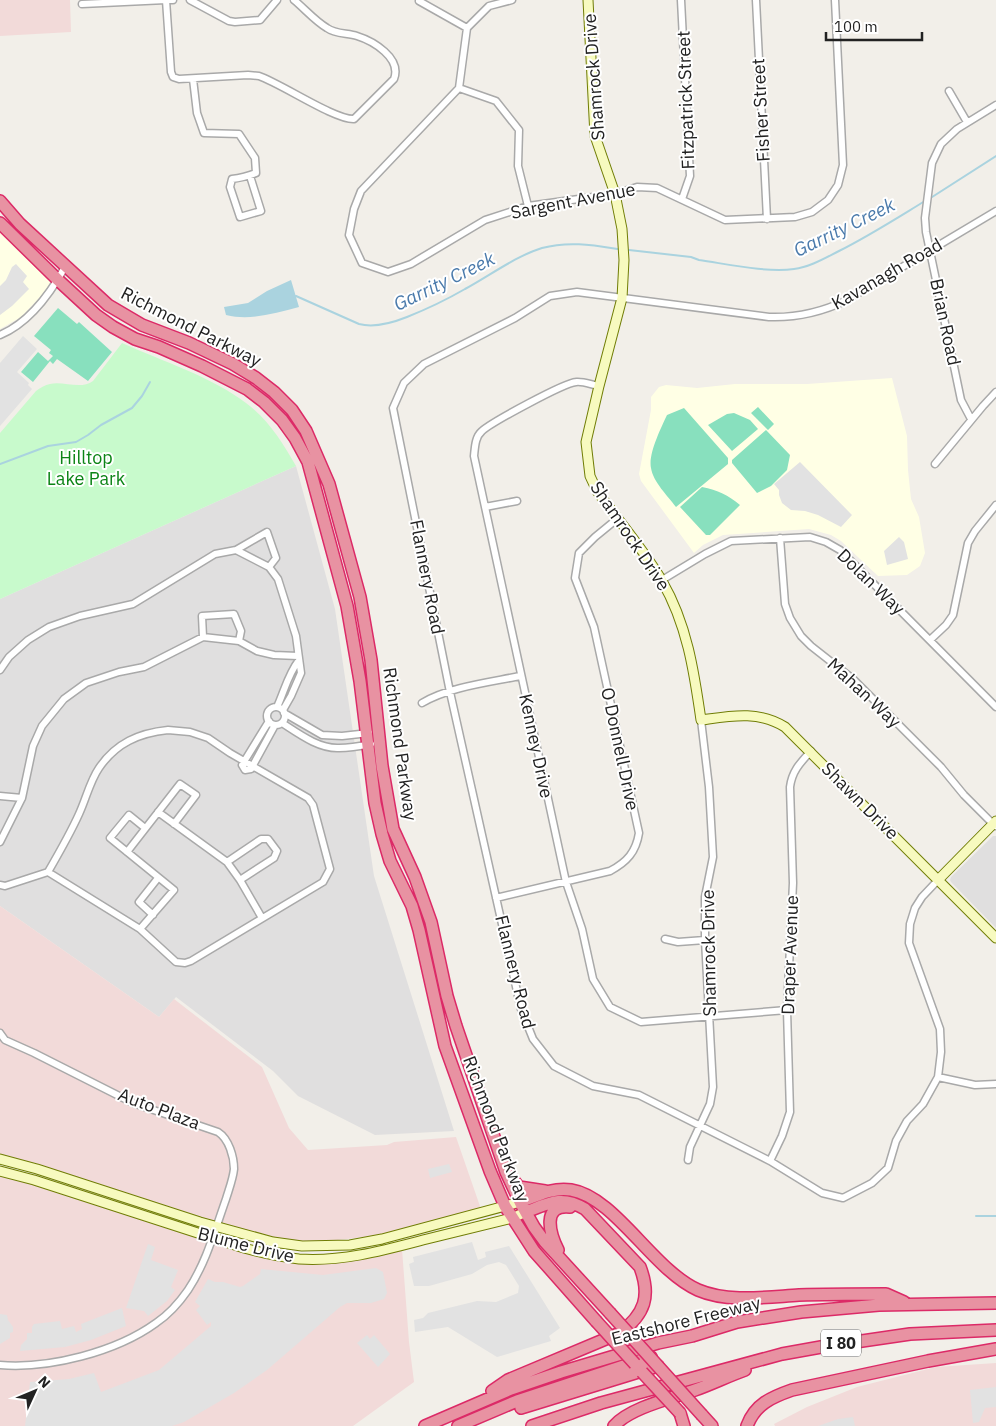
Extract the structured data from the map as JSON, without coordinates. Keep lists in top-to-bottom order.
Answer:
{
  "streets": {
    "highway": ["Richmond Parkway", "Eastshore Freeway", "I 80"],
    "street": [
      "Shamrock Drive",
      "Fitzpatrick Street",
      "Fisher Street",
      "Sargent Avenue",
      "Kavanagh Road",
      "Brian Road",
      "Flannery Road",
      "Dolan Way",
      "Mahan Way",
      "Kenney Drive",
      "O Donnell Drive",
      "Shawn Drive",
      "Draper Avenue",
      "Auto Plaza",
      "Blume Drive"
    ]
  },
  "crossings": [
    ["Shamrock Drive", "Sargent Avenue"],
    ["Shamrock Drive", "Kavanagh Road"],
    ["Shamrock Drive", "Flannery Road"],
    ["Shamrock Drive", "Dolan Way"],
    ["Shamrock Drive", "Kenney Drive"],
    ["Shamrock Drive", "O Donnell Drive"],
    ["Shamrock Drive", "Shawn Drive"],
    ["Fitzpatrick Street", "Sargent Avenue"],
    ["Fisher Street", "Sargent Avenue"],
    ["Kavanagh Road", "Brian Road"],
    ["Kavanagh Road", "Flannery Road"],
    ["Richmond Parkway", "Blume Drive"],
    ["Flannery Road", "Mahan Way"],
    ["Flannery Road", "O Donnell Drive"],
    ["Flannery Road", "Shawn Drive"],
    ["Flannery Road", "Draper Avenue"],
    ["Dolan Way", "Mahan Way"],
    ["Kenney Drive", "O Donnell Drive"],
    ["Kenney Drive", "Draper Avenue"],
    ["Shawn Drive", "Draper Avenue"],
    ["Auto Plaza", "Blume Drive"]
  ],
  "water": ["Garrity Creek"],
  "parks": ["Hilltop Lake Park"],
  "scale_bar": "100 m",
  "north": "top right"
}
